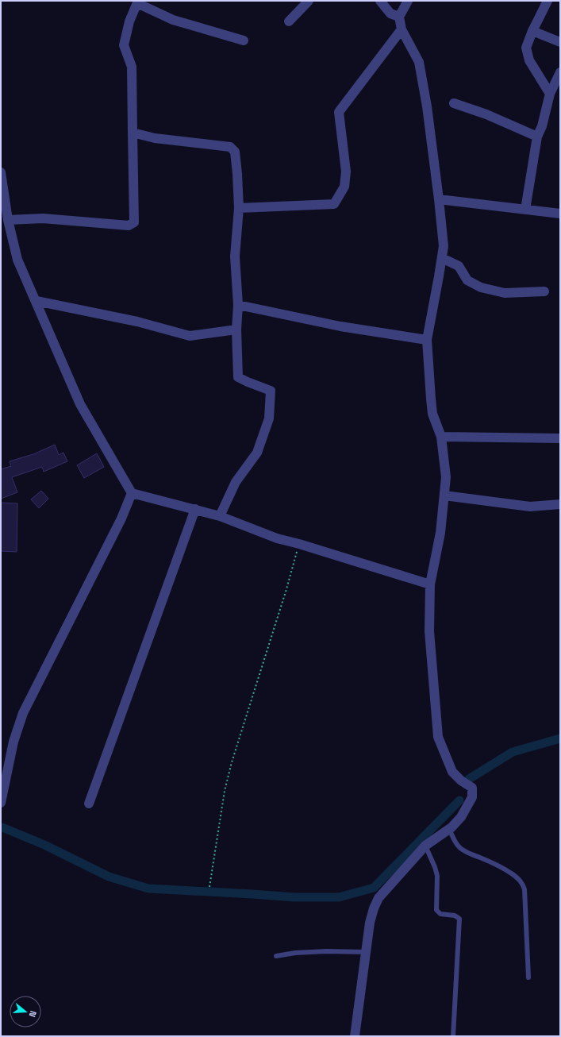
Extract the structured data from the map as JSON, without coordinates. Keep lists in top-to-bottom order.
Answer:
{
  "north": "right"
}
